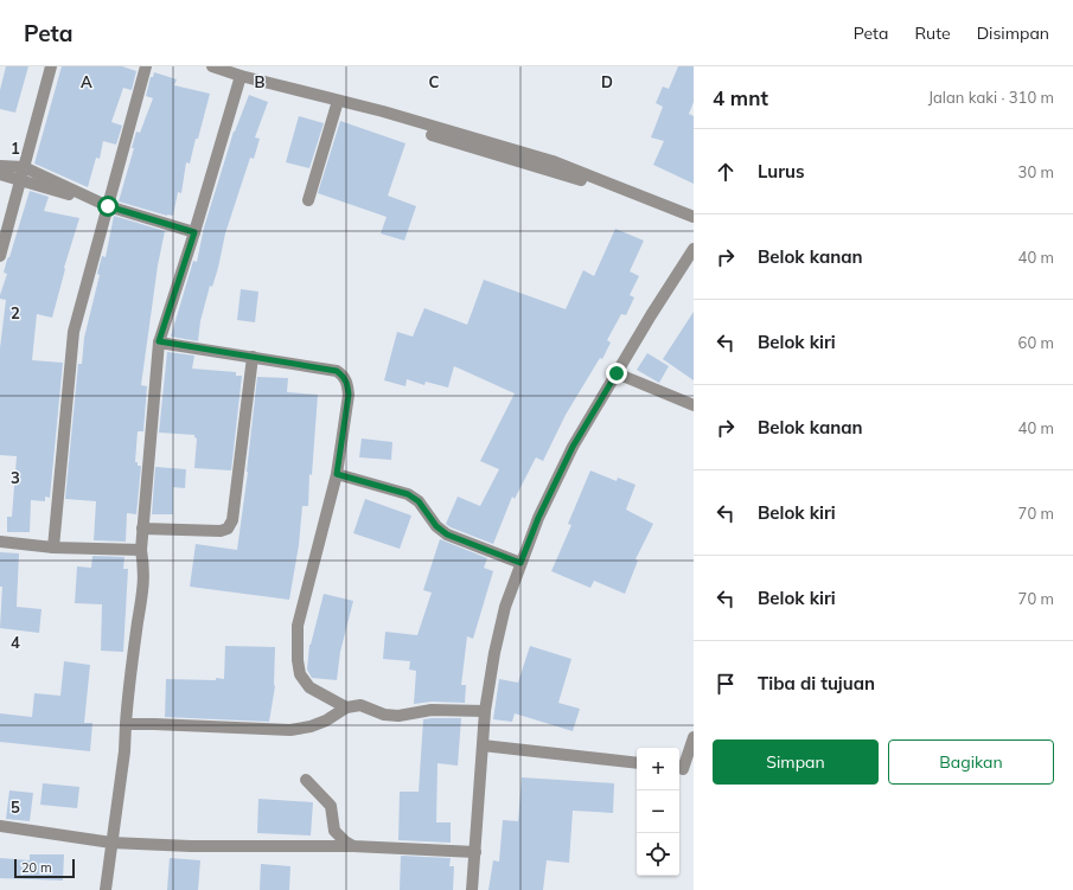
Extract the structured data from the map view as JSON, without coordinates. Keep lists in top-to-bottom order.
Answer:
{
  "scale_bar": "20 m",
  "page": {
    "header": "Peta",
    "nav": ["Peta", "Rute", "Disimpan"],
    "heading": ["4 mnt", "Jalan kaki · 310 m"],
    "list": [
      ["Lurus", "30 m"],
      ["Belok kanan", "40 m"],
      ["Belok kiri", "60 m"],
      ["Belok kanan", "40 m"],
      ["Belok kiri", "70 m"],
      ["Belok kiri", "70 m"],
      "Tiba di tujuan"
    ],
    "buttons": ["Simpan", "Bagikan"],
    "map_buttons": ["+", "−"],
    "scale": "20 m"
  },
  "grid": {
    "columns": [
      "A",
      "B",
      "C",
      "D"
    ],
    "rows": [
      "1",
      "2",
      "3",
      "4",
      "5"
    ]
  }
}
